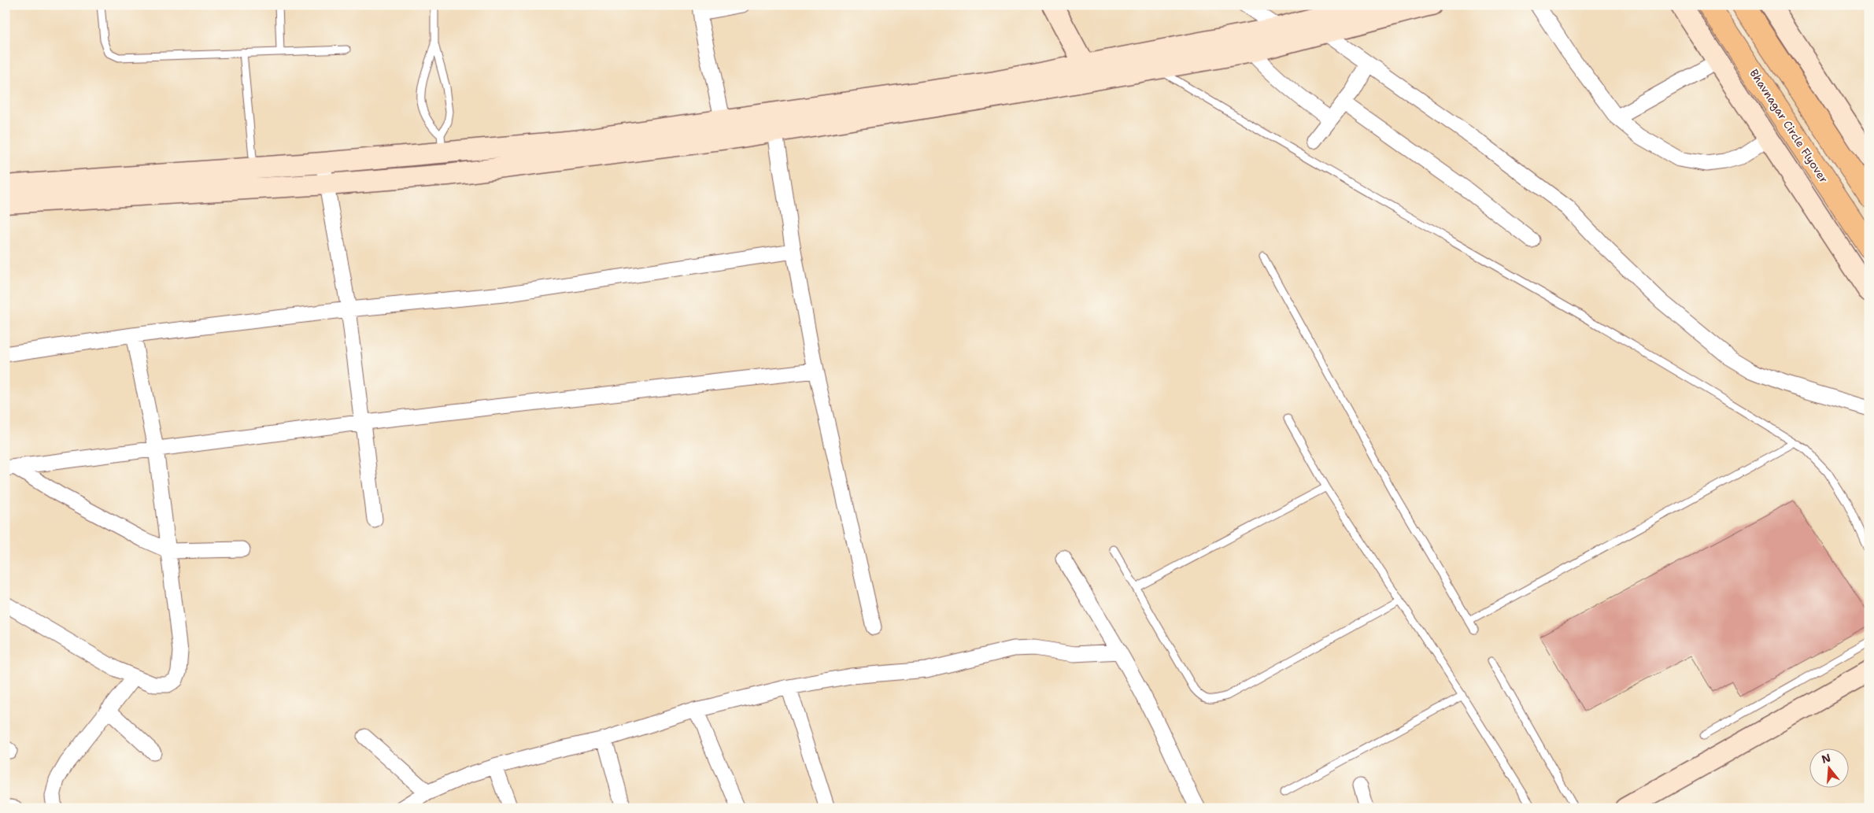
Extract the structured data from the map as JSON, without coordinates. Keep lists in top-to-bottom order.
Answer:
{
  "streets": {
    "highway": ["Bhavnagar Circle Flyover"]
  },
  "north": "top"
}
